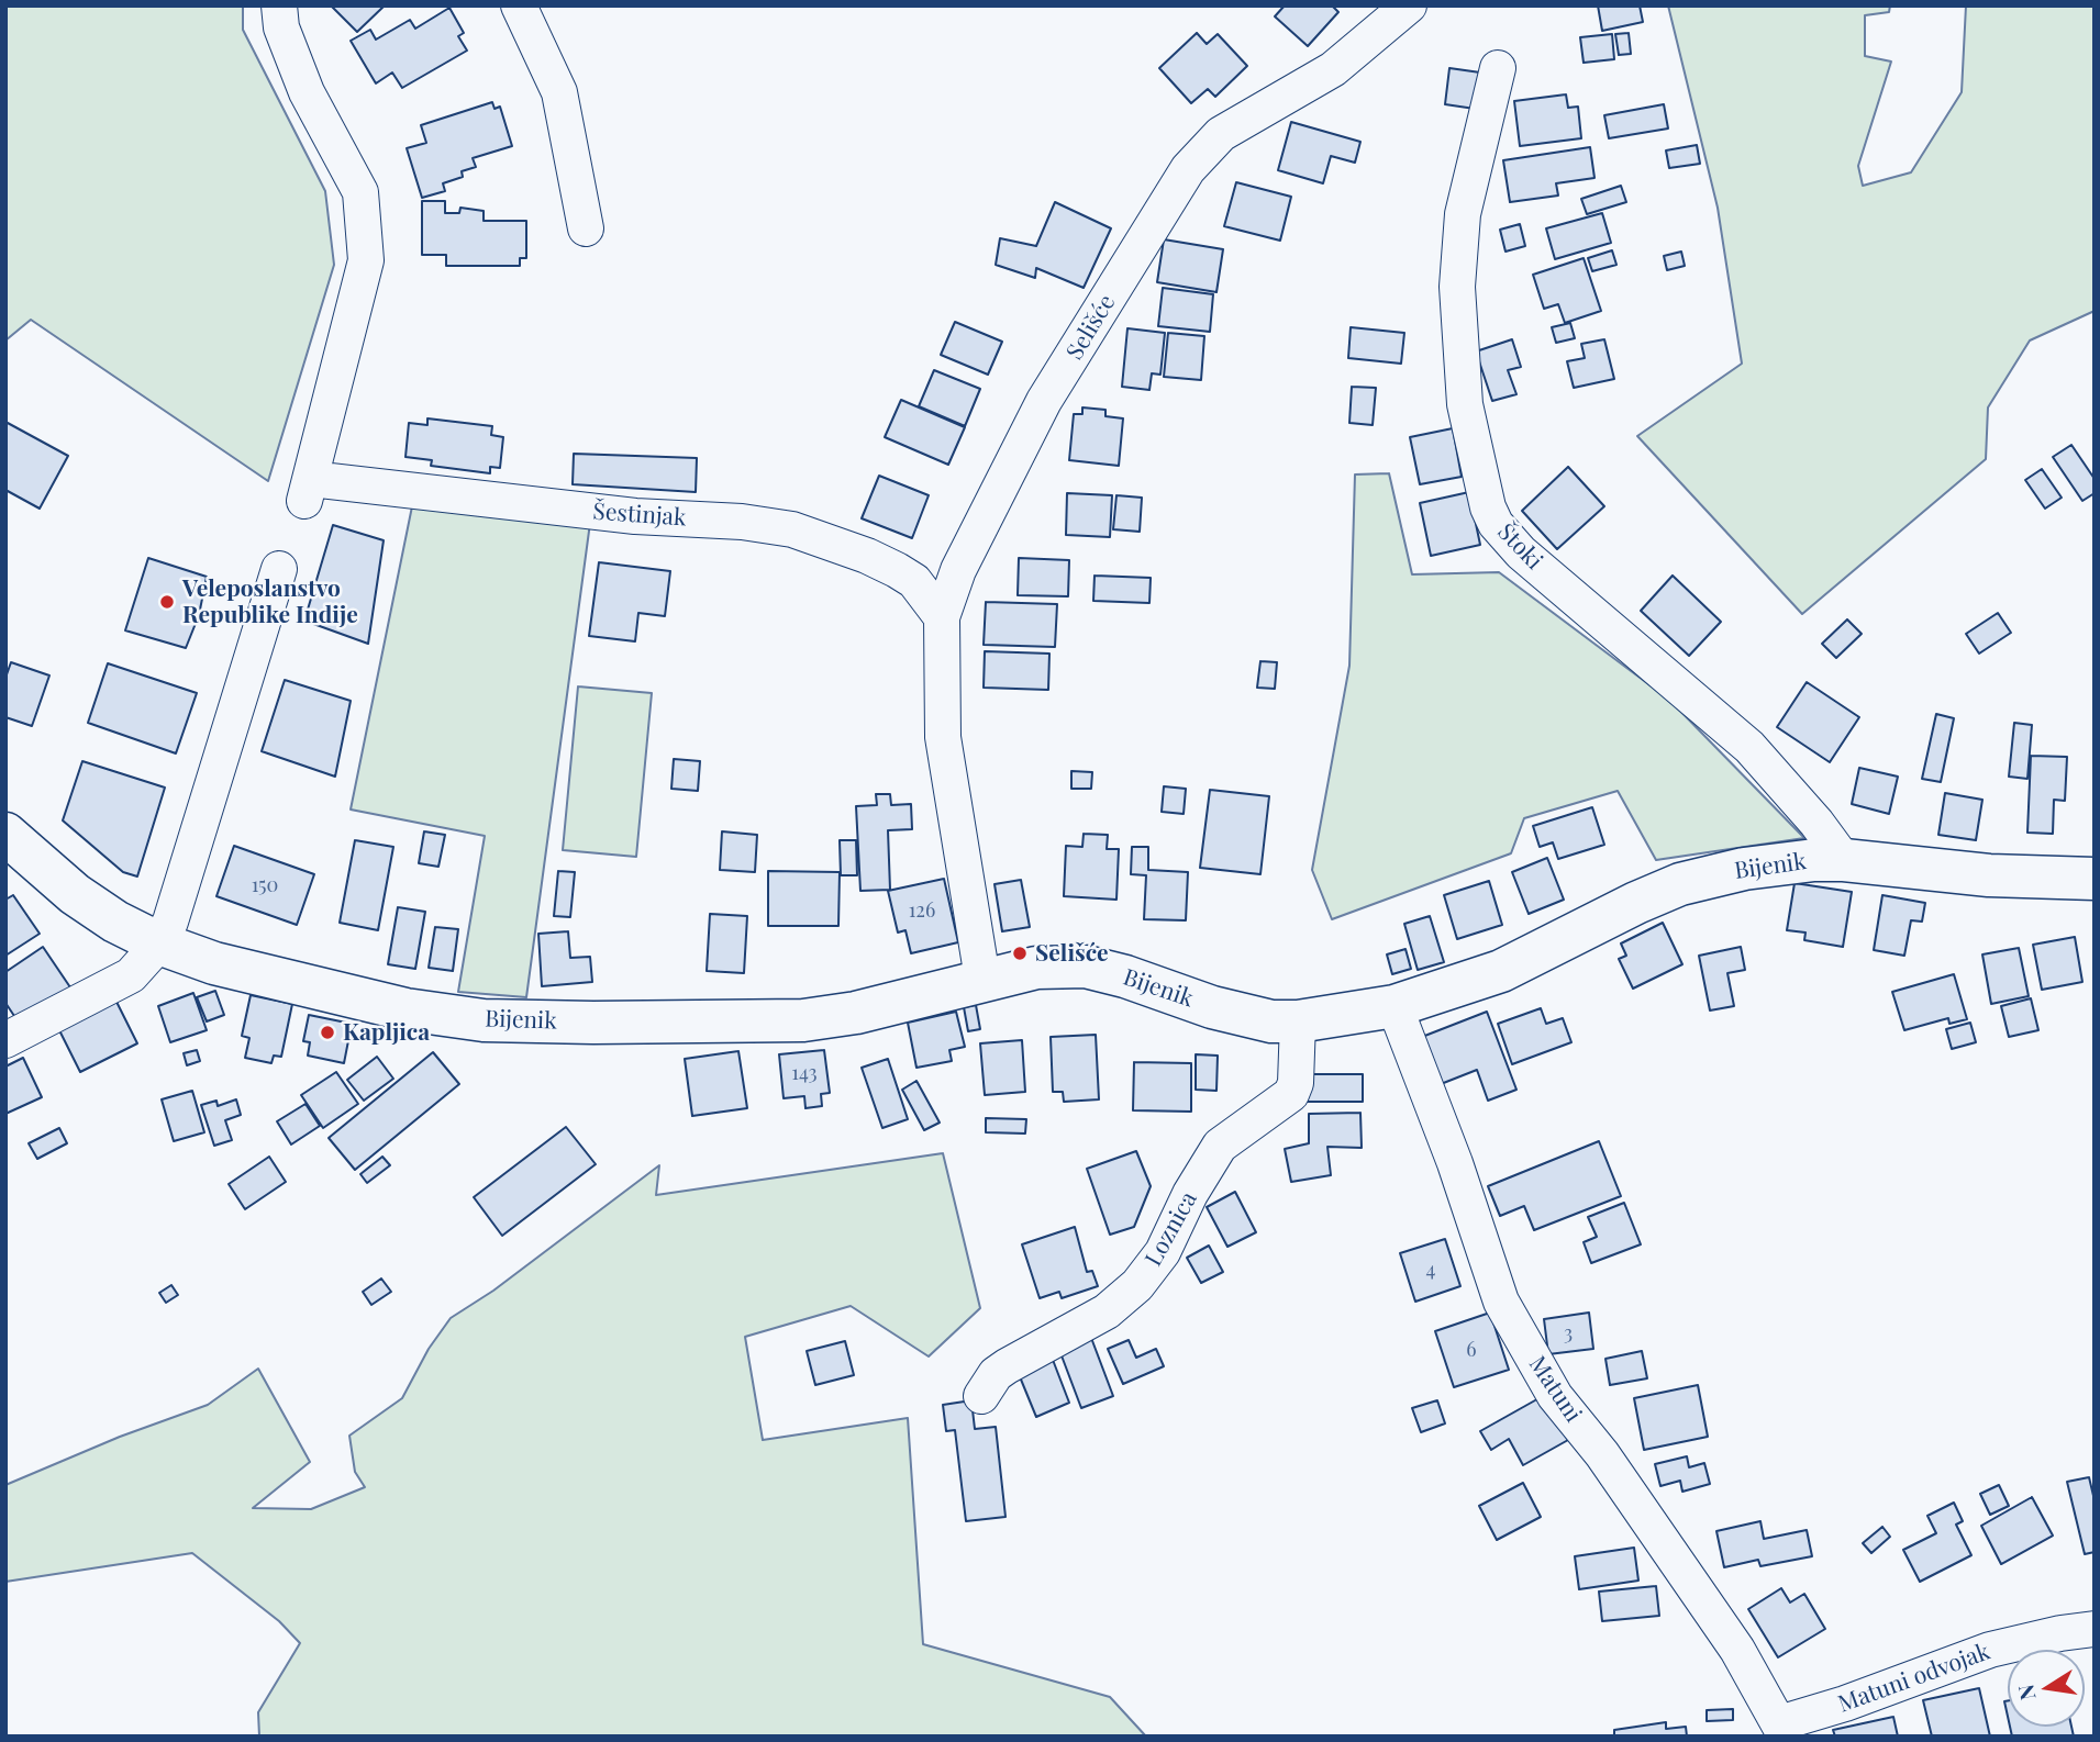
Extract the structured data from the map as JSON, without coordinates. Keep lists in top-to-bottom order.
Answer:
{
  "streets": {
    "main road": ["Bijenik"],
    "street": [
      "Selišće",
      "Šestinjak",
      "Štoki",
      "Loznica",
      "Matuni",
      "Matuni odvojak"
    ]
  },
  "crossings": [
    ["Selišće", "Šestinjak"],
    ["Selišće", "Bijenik"],
    ["Štoki", "Bijenik"],
    ["Bijenik", "Loznica"],
    ["Bijenik", "Matuni"],
    ["Matuni", "Matuni odvojak"]
  ],
  "places": ["Veleposlanstvo Republike Indije", "Selišće", "Kapljica"],
  "house_numbers": [
    "150",
    "126",
    "143",
    "4",
    "3",
    "6"
  ],
  "north": "left"
}
